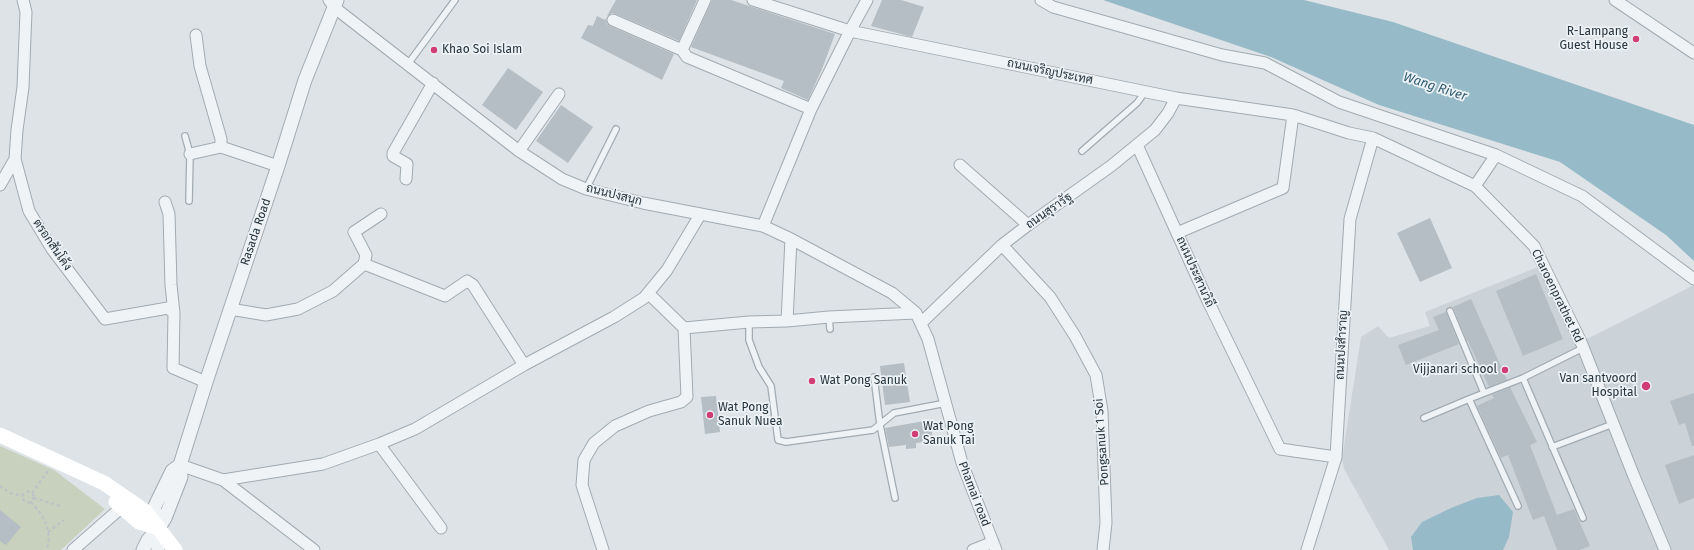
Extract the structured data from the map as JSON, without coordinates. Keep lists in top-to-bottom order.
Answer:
{
  "streets": {
    "street": [
      "ถนนเจริญประเทศ",
      "ถนนปงสนุก",
      "ถนนสุรารัฐ",
      "Rasada Road",
      "ตรอกสันโค้ง",
      "ถนนประสานวิถี",
      "Charoenprathet Rd",
      "ถนนปงสำราญ",
      "Pongsanuk 1 Soi",
      "Phamai road"
    ]
  },
  "crossings": [
    ["ถนนเจริญประเทศ", "ถนนสุรารัฐ"],
    ["ถนนเจริญประเทศ", "Charoenprathet Rd"],
    ["ถนนเจริญประเทศ", "ถนนปงสำราญ"],
    ["ถนนปงสนุก", "ถนนสุรารัฐ"],
    ["ถนนปงสนุก", "Rasada Road"],
    ["ถนนปงสนุก", "Phamai road"],
    ["ถนนสุรารัฐ", "ถนนประสานวิถี"],
    ["ถนนสุรารัฐ", "Pongsanuk 1 Soi"],
    ["ถนนสุรารัฐ", "Phamai road"],
    ["ถนนประสานวิถี", "ถนนปงสำราญ"],
    ["Charoenprathet Rd", "ถนนปงสำราญ"]
  ],
  "water": ["Wang River"],
  "places": [
    "R-Lampang Guest House",
    "Khao Soi Islam",
    "Vijjanari school",
    "Wat Pong Sanuk",
    "Van santvoord Hospital",
    "Wat Pong Sanuk Nuea",
    "Wat Pong Sanuk Tai"
  ]
}
